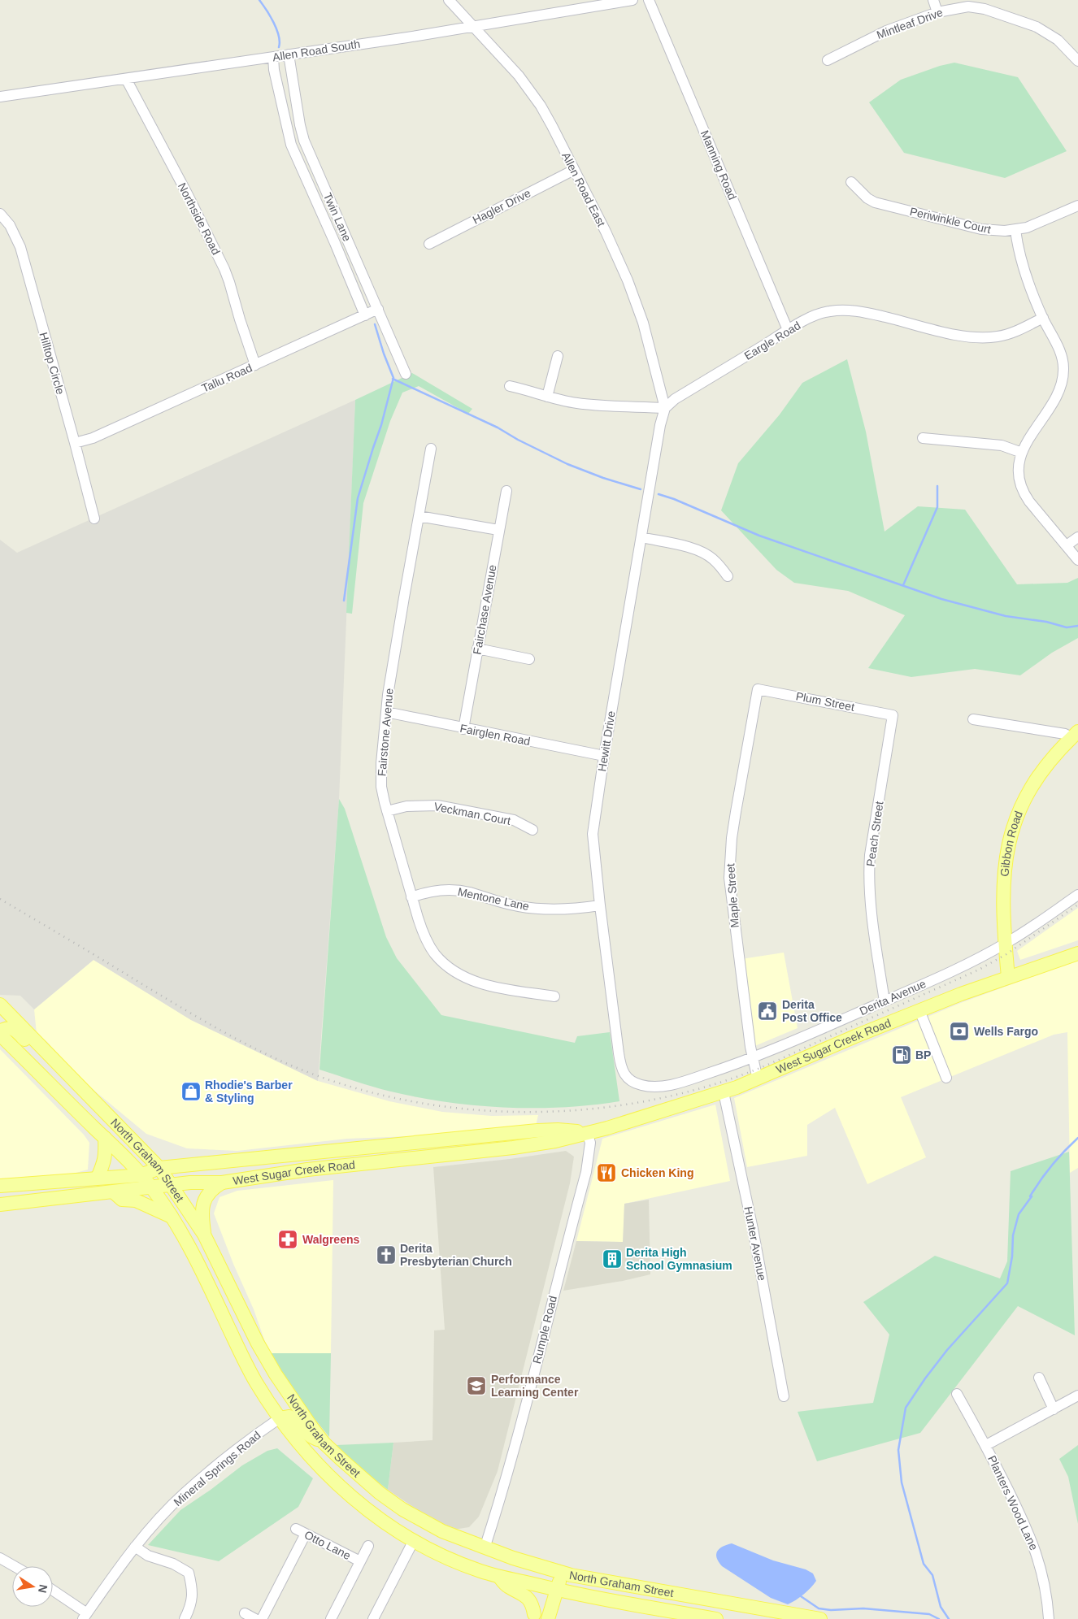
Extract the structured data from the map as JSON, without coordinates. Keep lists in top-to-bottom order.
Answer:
{
  "streets": {
    "main road": ["Gibbon Road", "West Sugar Creek Road", "North Graham Street"],
    "street": [
      "Mintleaf Drive",
      "Allen Road South",
      "Manning Road",
      "Allen Road East",
      "Hagler Drive",
      "Twin Lane",
      "Northside Road",
      "Periwinkle Court",
      "Eargle Road",
      "Hilltop Circle",
      "Tallu Road",
      "Fairchase Avenue",
      "Plum Street",
      "Fairstone Avenue",
      "Fairglen Road",
      "Hewitt Drive",
      "Veckman Court",
      "Peach Street",
      "Maple Street",
      "Mentone Lane",
      "Derita Avenue",
      "Hunter Avenue",
      "Rumple Road",
      "Mineral Springs Road",
      "Planters Wood Lane",
      "Otto Lane"
    ]
  },
  "crossings": [
    ["Allen Road South", "Allen Road East"],
    ["Allen Road South", "Twin Lane"],
    ["Allen Road South", "Northside Road"],
    ["Manning Road", "Eargle Road"],
    ["Allen Road East", "Hagler Drive"],
    ["Allen Road East", "Eargle Road"],
    ["Allen Road East", "Hewitt Drive"],
    ["Twin Lane", "Tallu Road"],
    ["Northside Road", "Tallu Road"],
    ["Eargle Road", "Hewitt Drive"],
    ["Hilltop Circle", "Tallu Road"],
    ["Fairchase Avenue", "Fairglen Road"],
    ["Plum Street", "Peach Street"],
    ["Plum Street", "Maple Street"],
    ["Fairstone Avenue", "Fairglen Road"],
    ["Fairstone Avenue", "Veckman Court"],
    ["Fairstone Avenue", "Mentone Lane"],
    ["Fairglen Road", "Hewitt Drive"],
    ["Hewitt Drive", "Mentone Lane"],
    ["Hewitt Drive", "Derita Avenue"],
    ["Peach Street", "Derita Avenue"],
    ["Gibbon Road", "Derita Avenue"],
    ["Gibbon Road", "West Sugar Creek Road"],
    ["Maple Street", "Derita Avenue"],
    ["Maple Street", "West Sugar Creek Road"],
    ["West Sugar Creek Road", "North Graham Street"],
    ["West Sugar Creek Road", "Hunter Avenue"],
    ["West Sugar Creek Road", "Rumple Road"],
    ["North Graham Street", "Rumple Road"],
    ["North Graham Street", "Mineral Springs Road"]
  ],
  "places": {
    "public building": ["Derita Post Office"],
    "bank": ["Wells Fargo"],
    "fuel station": ["BP"],
    "shop": ["Rhodie's Barber & Styling"],
    "restaurant": ["Chicken King"],
    "pharmacy": ["Walgreens"],
    "church": ["Derita Presbyterian Church"],
    "building": ["Derita High School Gymnasium"],
    "school or university": ["Performance Learning Center"]
  },
  "north": "right"
}
